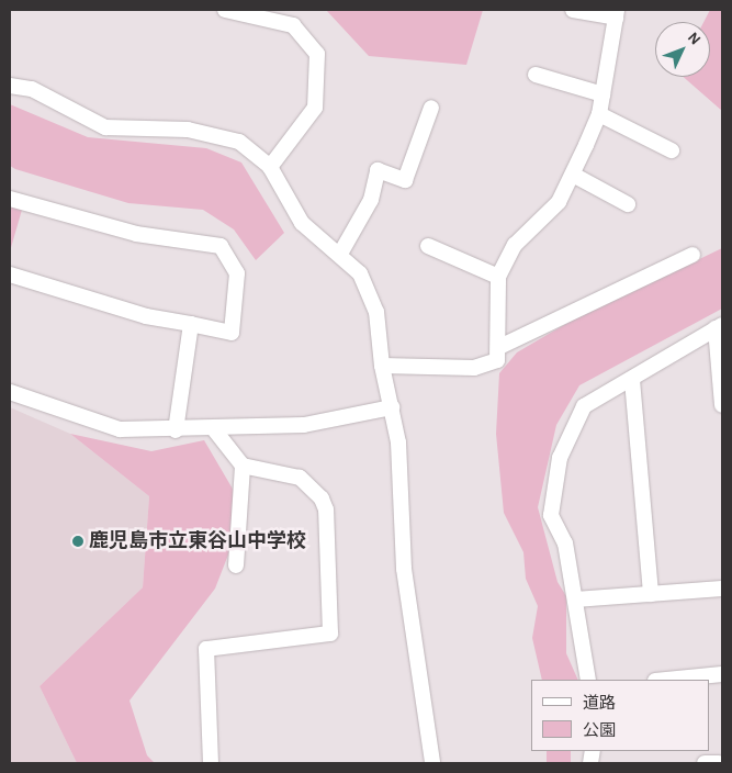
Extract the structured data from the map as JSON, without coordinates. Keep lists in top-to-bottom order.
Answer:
{
  "places": ["鹿児島市立東谷山中学校"],
  "legend": ["道路", "公園"],
  "north": "top right"
}
